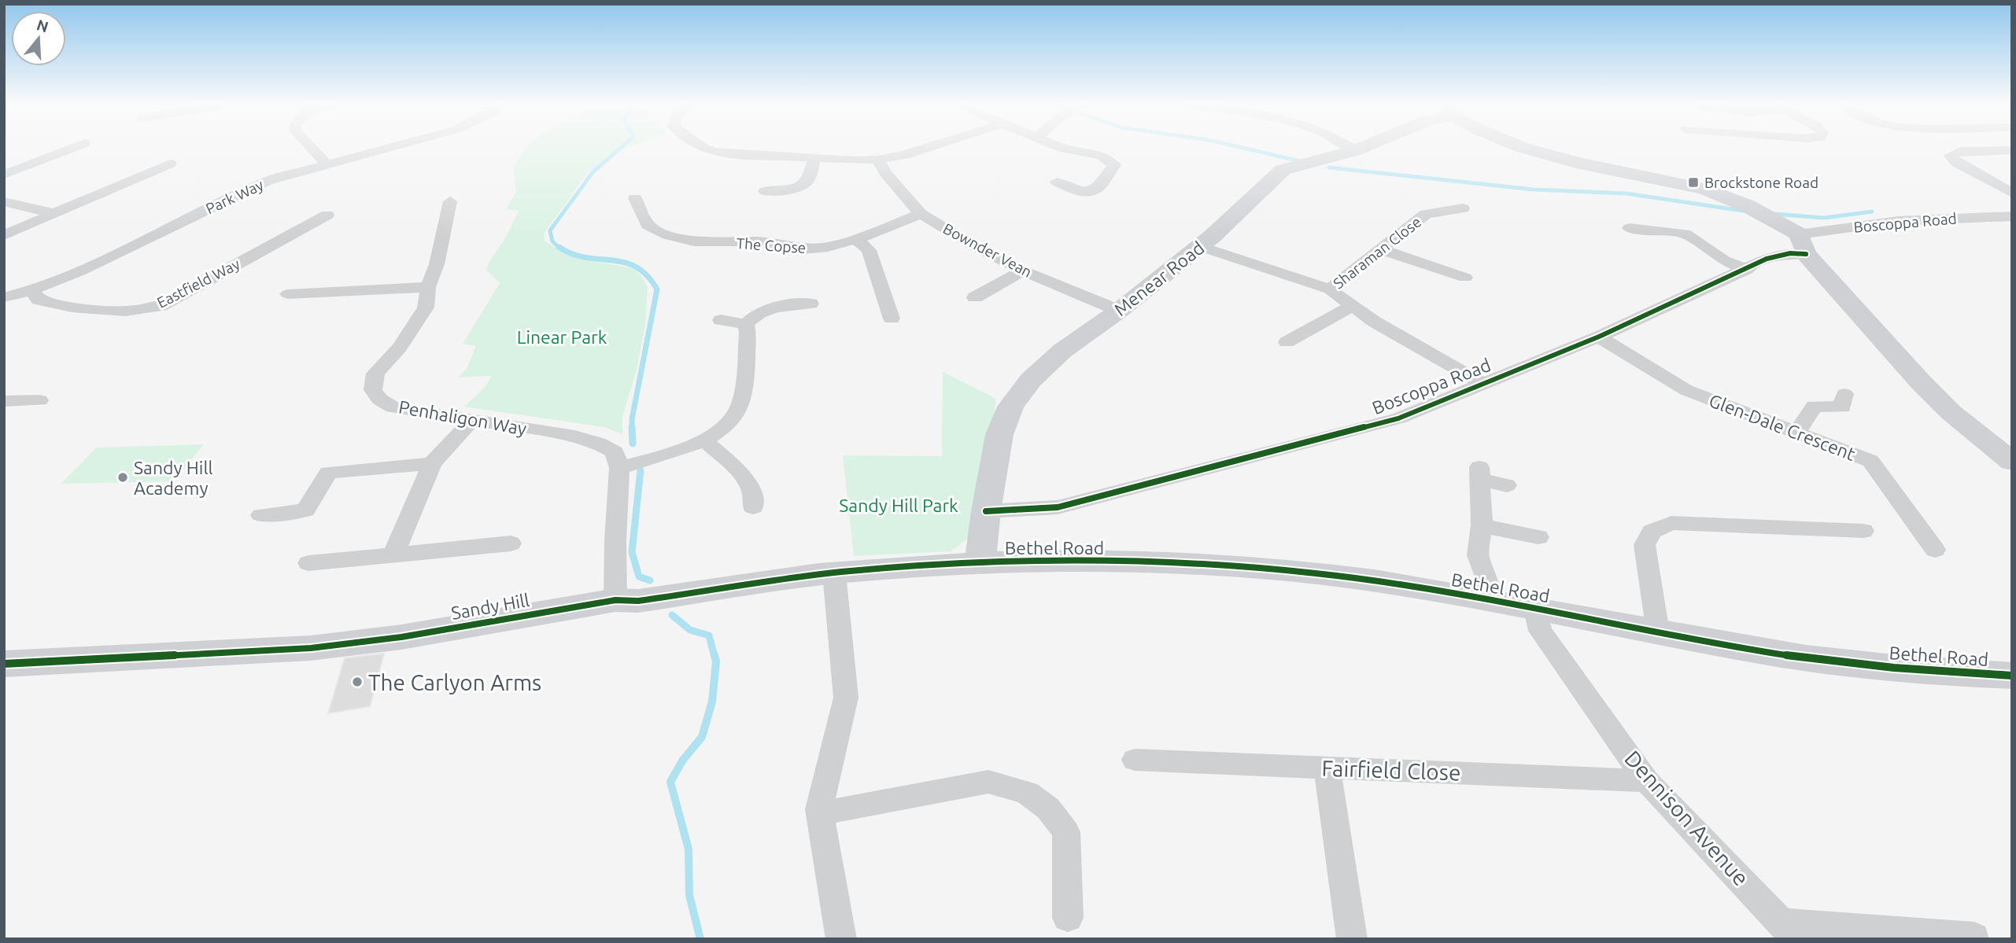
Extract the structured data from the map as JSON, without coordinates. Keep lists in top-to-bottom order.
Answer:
{
  "streets": {
    "street": [
      "Park Way",
      "Boscoppa Road",
      "The Copse",
      "Bownder Vean",
      "Sharaman Close",
      "Menear Road",
      "Eastfield Way",
      "Penhaligon Way",
      "Glen-Dale Crescent",
      "Bethel Road",
      "Sandy Hill",
      "Fairfield Close",
      "Dennison Avenue"
    ]
  },
  "crossings": [
    ["Park Way", "Eastfield Way"],
    ["Boscoppa Road", "Menear Road"],
    ["Boscoppa Road", "Glen-Dale Crescent"],
    ["The Copse", "Bownder Vean"],
    ["Bownder Vean", "Menear Road"],
    ["Sharaman Close", "Menear Road"],
    ["Menear Road", "Bethel Road"],
    ["Menear Road", "Sandy Hill"],
    ["Bethel Road", "Sandy Hill"],
    ["Bethel Road", "Dennison Avenue"],
    ["Fairfield Close", "Dennison Avenue"]
  ],
  "parks": ["Linear Park", "Sandy Hill Park"],
  "places": {
    "transit": ["Brockstone Road"],
    "other": ["Sandy Hill Academy", "The Carlyon Arms"]
  },
  "north": "top"
}
